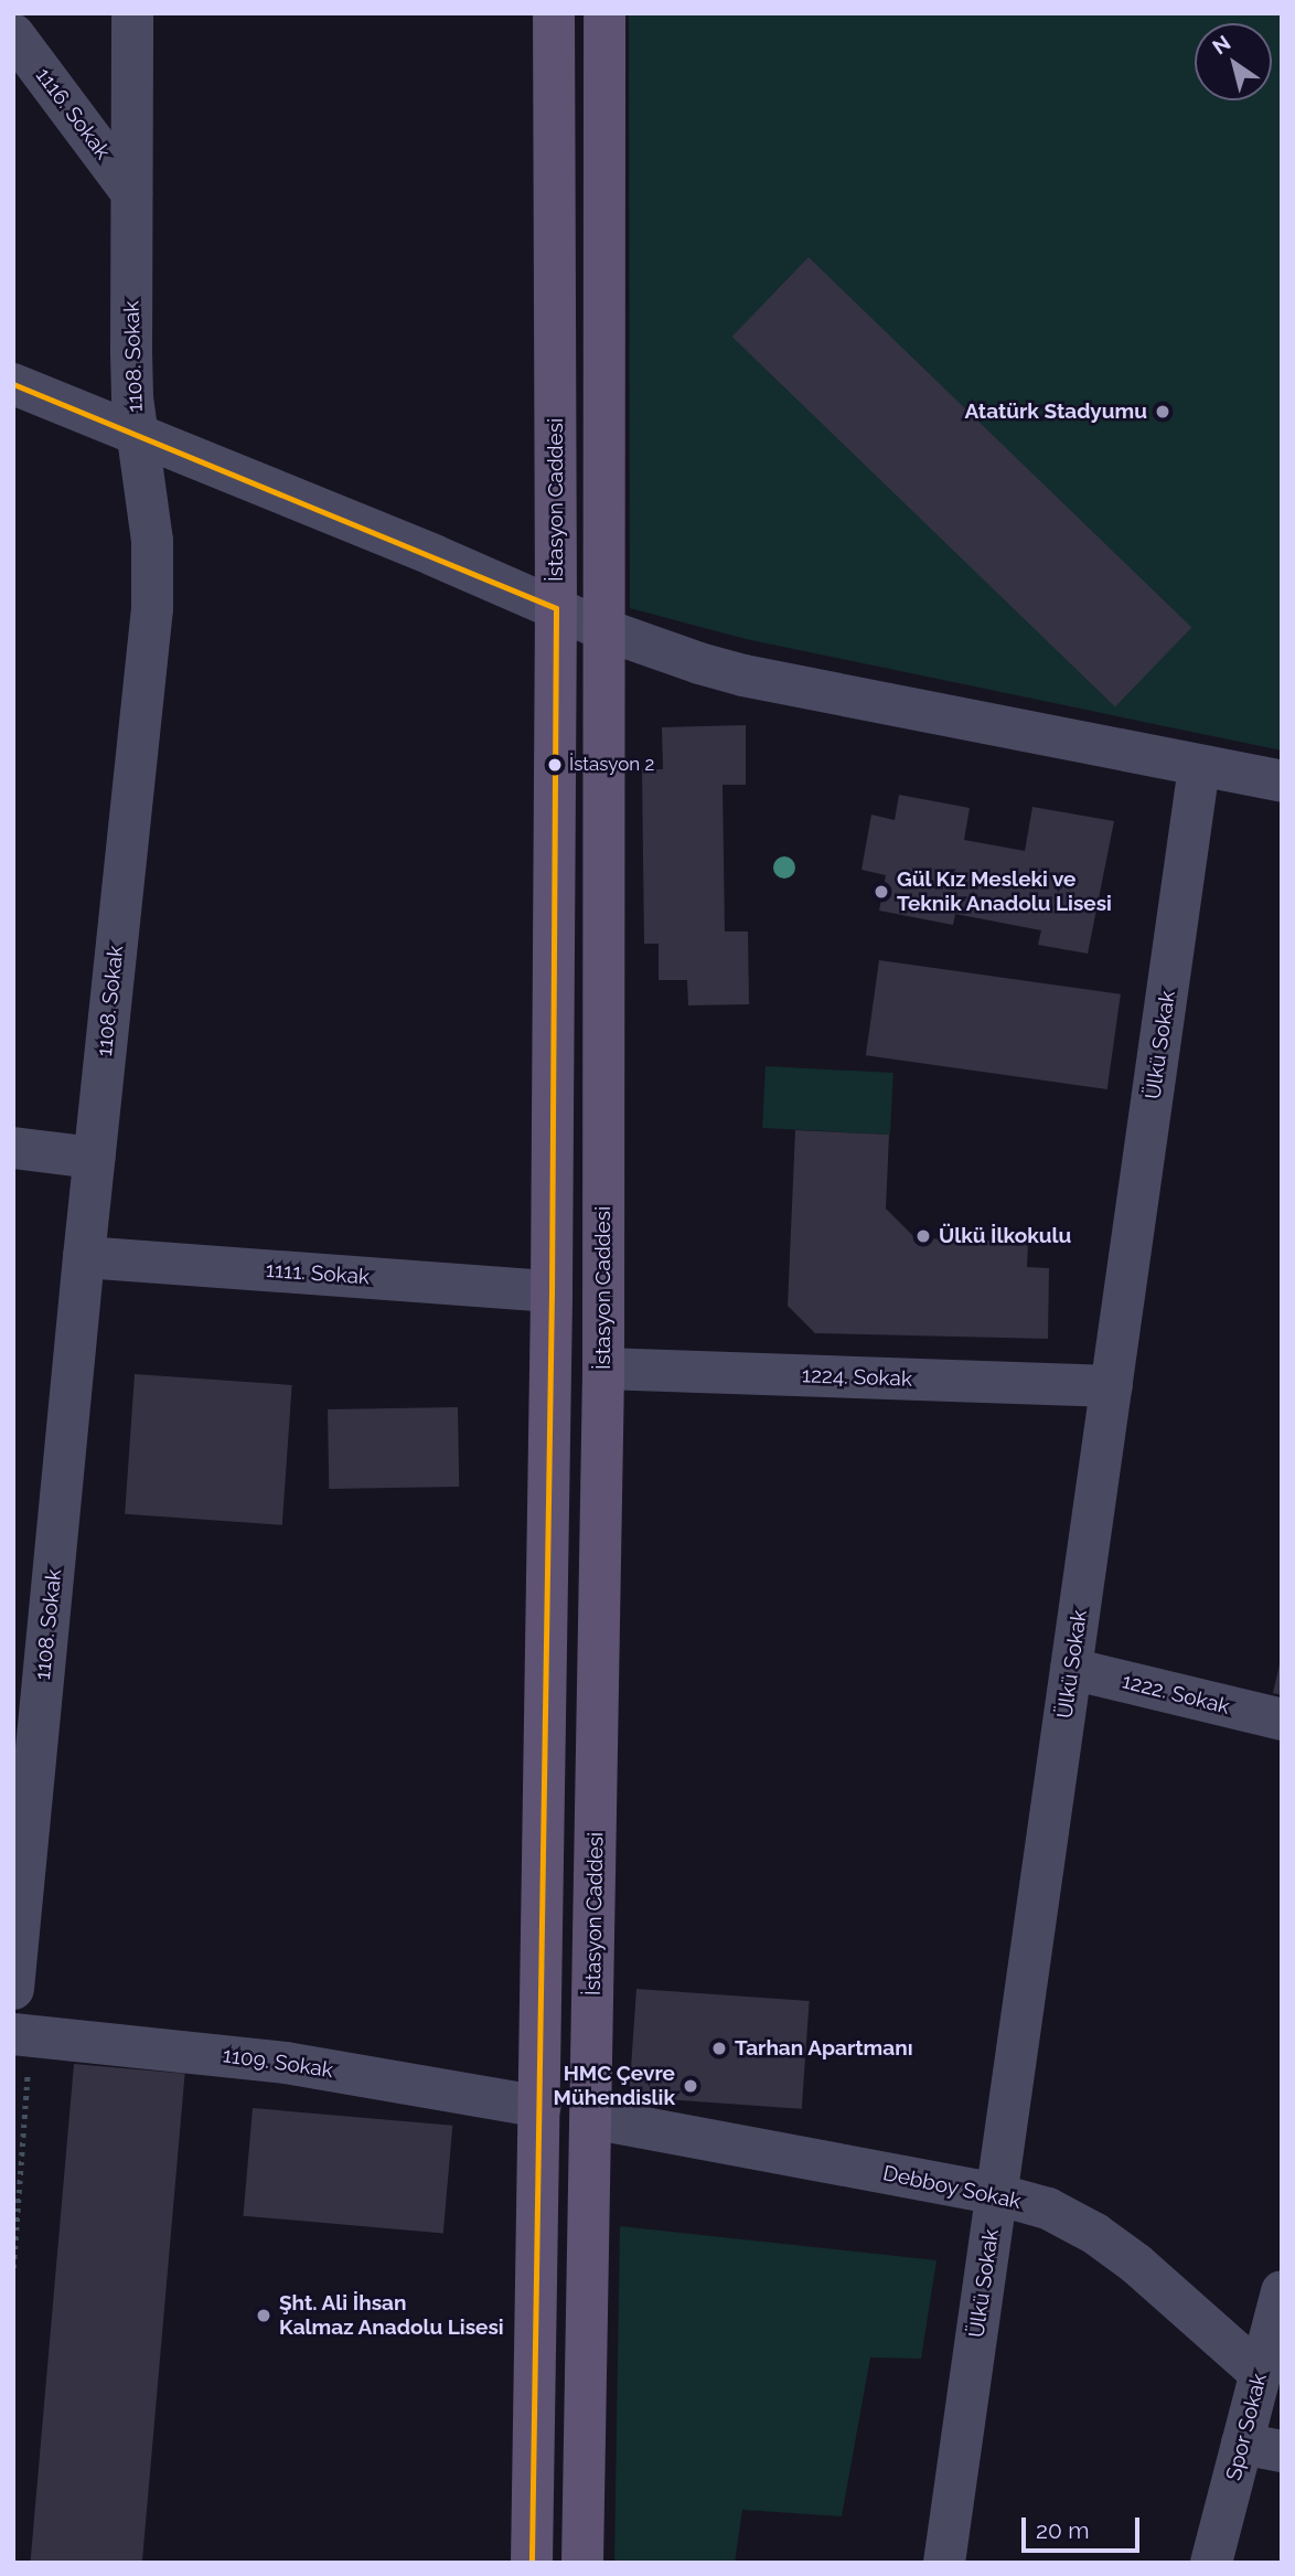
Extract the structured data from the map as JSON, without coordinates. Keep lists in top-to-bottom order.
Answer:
{
  "streets": {
    "main road": ["İstasyon Caddesi"],
    "street": [
      "1116. Sokak",
      "1108. Sokak",
      "Ülkü Sokak",
      "1111. Sokak",
      "1224. Sokak",
      "1222. Sokak",
      "1109. Sokak",
      "Debboy Sokak",
      "Spor Sokak"
    ]
  },
  "crossings": [
    ["1116. Sokak", "1108. Sokak"],
    ["1108. Sokak", "1111. Sokak"],
    ["İstasyon Caddesi", "1111. Sokak"],
    ["İstasyon Caddesi", "1224. Sokak"],
    ["İstasyon Caddesi", "1109. Sokak"],
    ["İstasyon Caddesi", "Debboy Sokak"],
    ["Ülkü Sokak", "1224. Sokak"],
    ["Ülkü Sokak", "1222. Sokak"],
    ["Ülkü Sokak", "Debboy Sokak"],
    ["Debboy Sokak", "Spor Sokak"]
  ],
  "places": [
    "Atatürk Stadyumu",
    "İstasyon 2",
    "Gül Kız Mesleki ve Teknik Anadolu Lisesi",
    "Ülkü İlkokulu",
    "Tarhan Apartmanı",
    "HMC Çevre Mühendislik",
    "Şht. Ali İhsan Kalmaz Anadolu Lisesi"
  ],
  "scale_bar": "20 m",
  "north": "top left"
}
